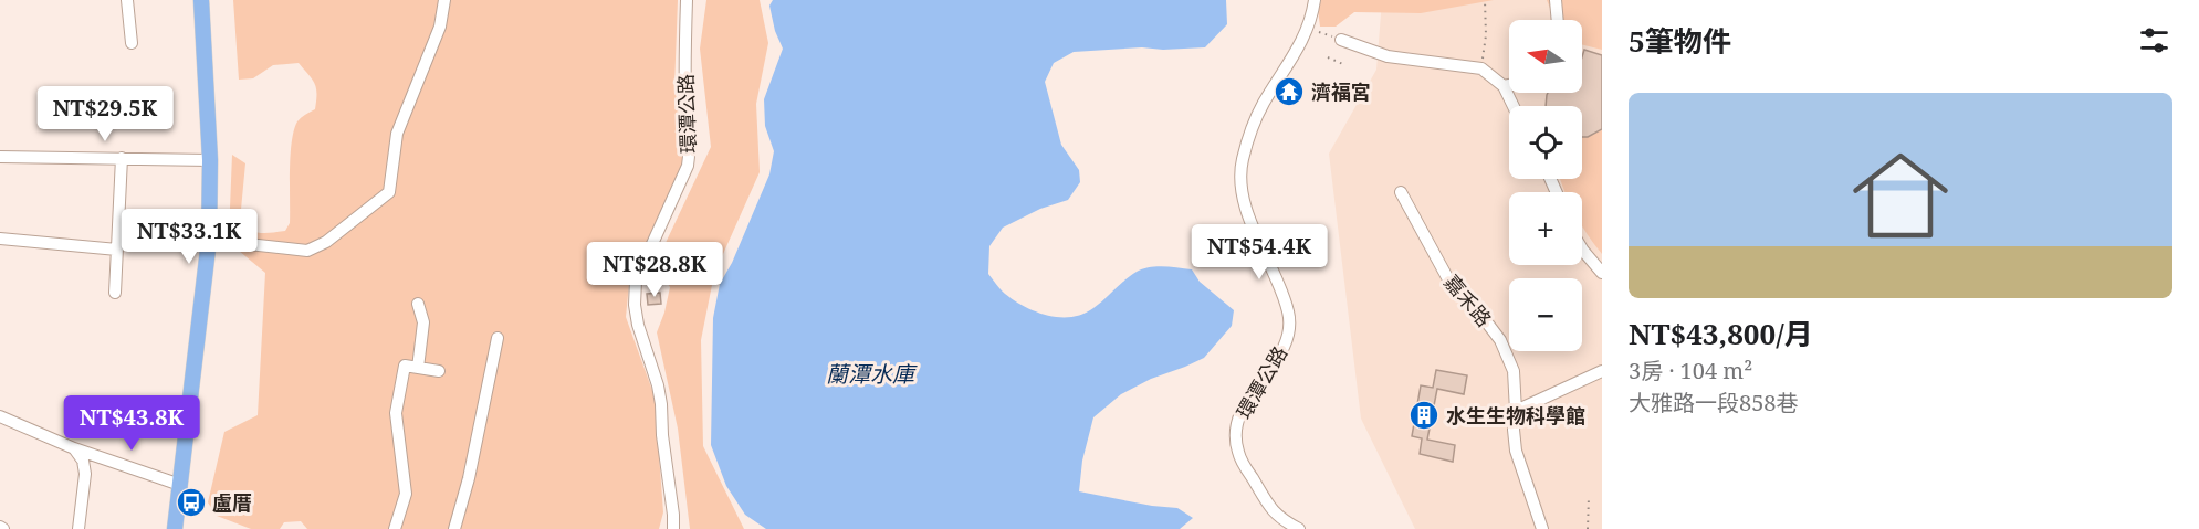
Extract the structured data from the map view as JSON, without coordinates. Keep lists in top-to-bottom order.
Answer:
{
  "streets": {
    "street": ["環潭公路", "嘉禾路"]
  },
  "water": ["蘭潭水庫"],
  "places": {
    "temple": ["濟福宮"],
    "building": ["水生生物科學館"],
    "bus stop": ["盧厝"]
  },
  "north": "left",
  "page": {
    "heading": "5筆物件",
    "map_buttons": ["+", "−"],
    "list": [
      {
        "name": "NT$43,800/月",
        "note": "3房 · 104 m² · 大雅路一段858巷"
      }
    ],
    "price": [
      "NT$29.5K",
      "NT$33.1K",
      "NT$54.4K",
      "NT$28.8K",
      "NT$43.8K"
    ]
  }
}
